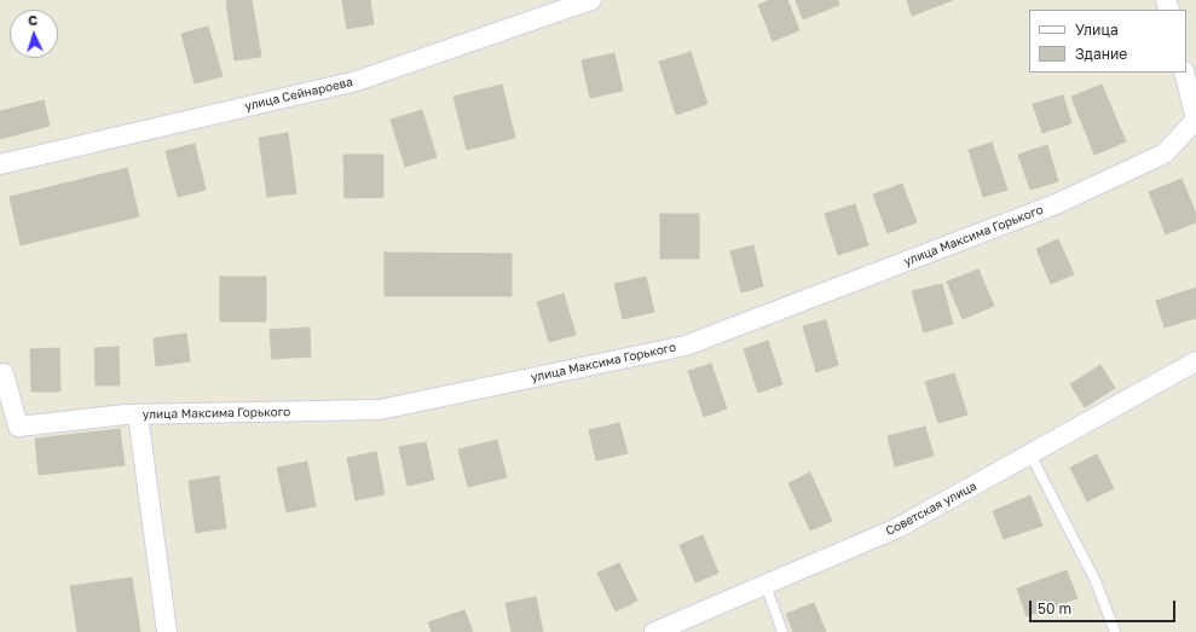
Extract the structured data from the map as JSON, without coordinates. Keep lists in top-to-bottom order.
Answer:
{
  "streets": {
    "street": ["улица Сейнароева", "улица Максима Горького", "Советская улица"]
  },
  "legend": ["Улица", "Здание"],
  "scale_bar": "50 m",
  "north": "top"
}
